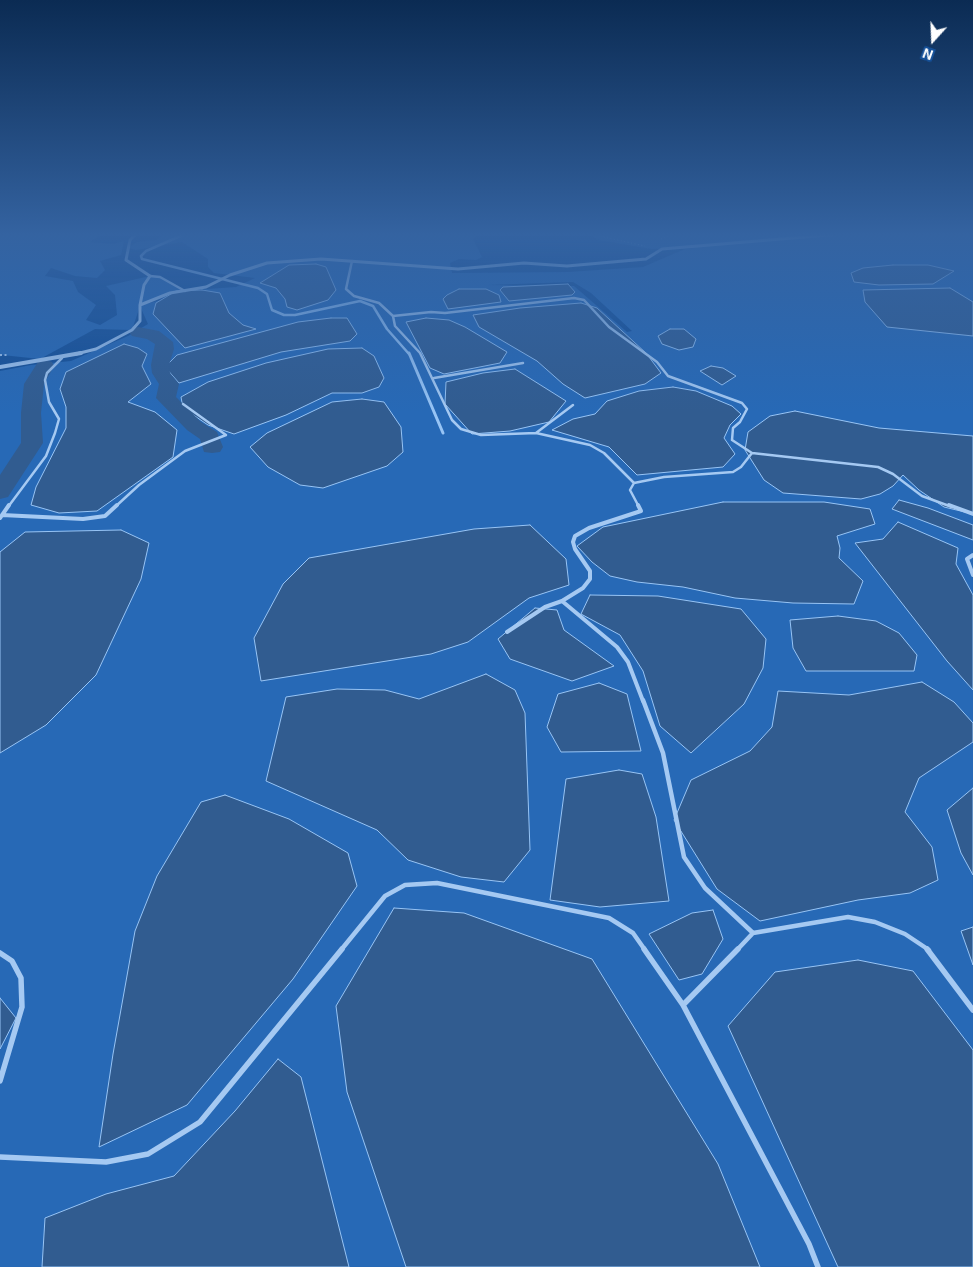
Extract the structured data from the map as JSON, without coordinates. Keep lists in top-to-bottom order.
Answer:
{
  "north": "bottom"
}
